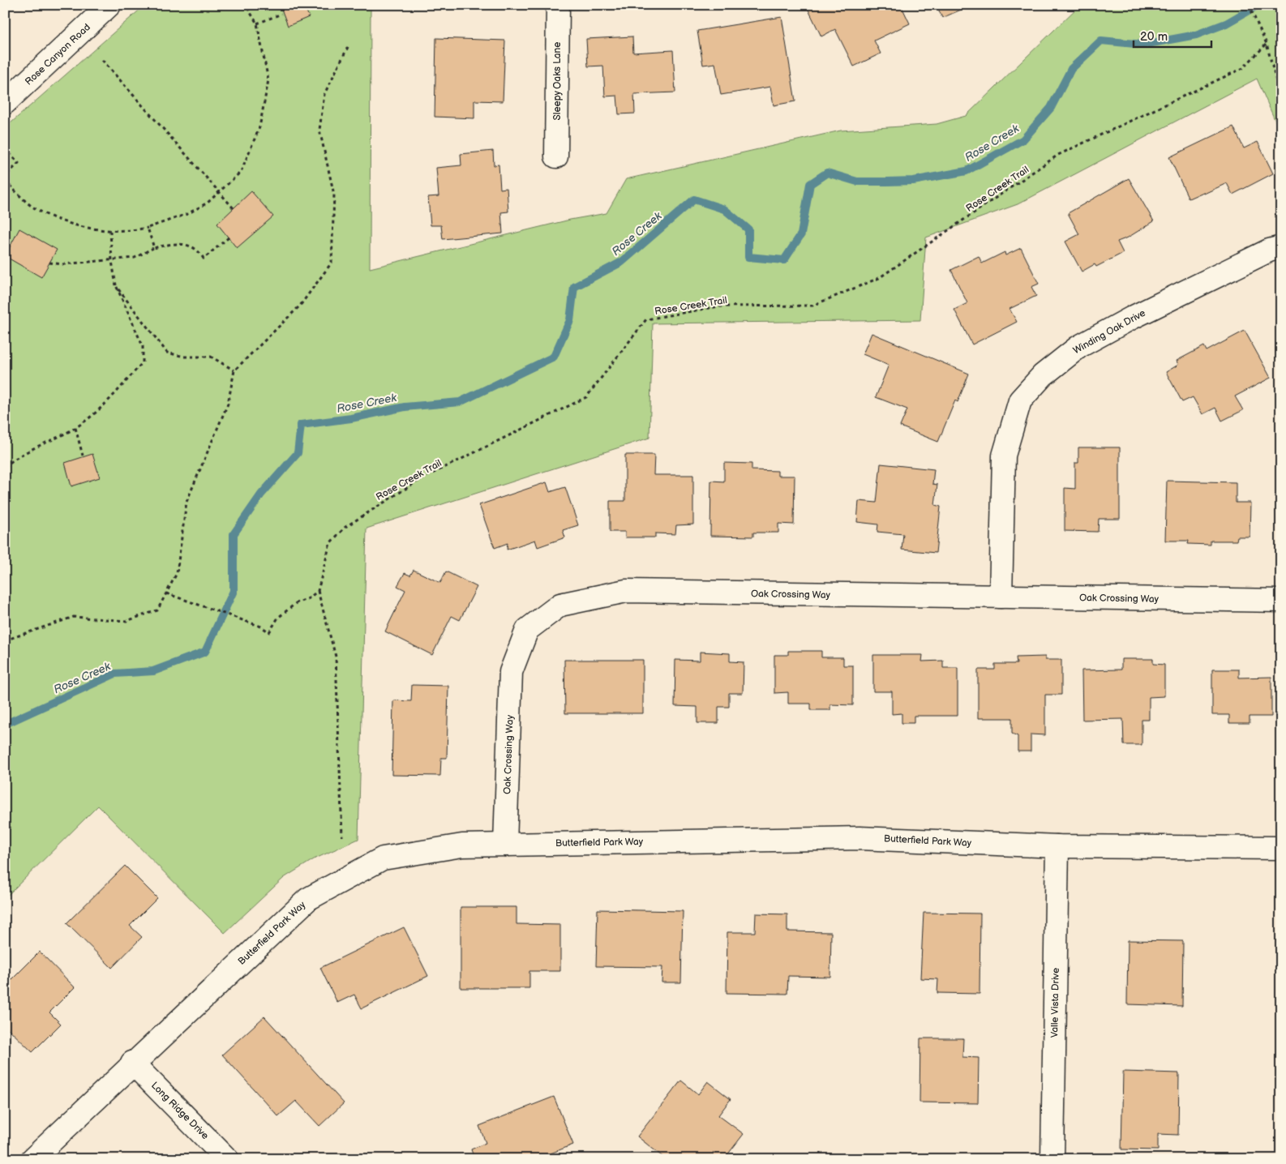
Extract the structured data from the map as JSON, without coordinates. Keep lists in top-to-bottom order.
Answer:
{
  "streets": {
    "street": [
      "Rose Canyon Road",
      "Sleepy Oaks Lane",
      "Winding Oak Drive",
      "Oak Crossing Way",
      "Butterfield Park Way",
      "Valle Vista Drive",
      "Long Ridge Drive"
    ],
    "path": ["Rose Creek Trail"]
  },
  "crossings": [
    ["Winding Oak Drive", "Oak Crossing Way"],
    ["Oak Crossing Way", "Butterfield Park Way"],
    ["Butterfield Park Way", "Valle Vista Drive"],
    ["Butterfield Park Way", "Long Ridge Drive"]
  ],
  "water": ["Rose Creek"],
  "scale_bar": "20 m"
}
